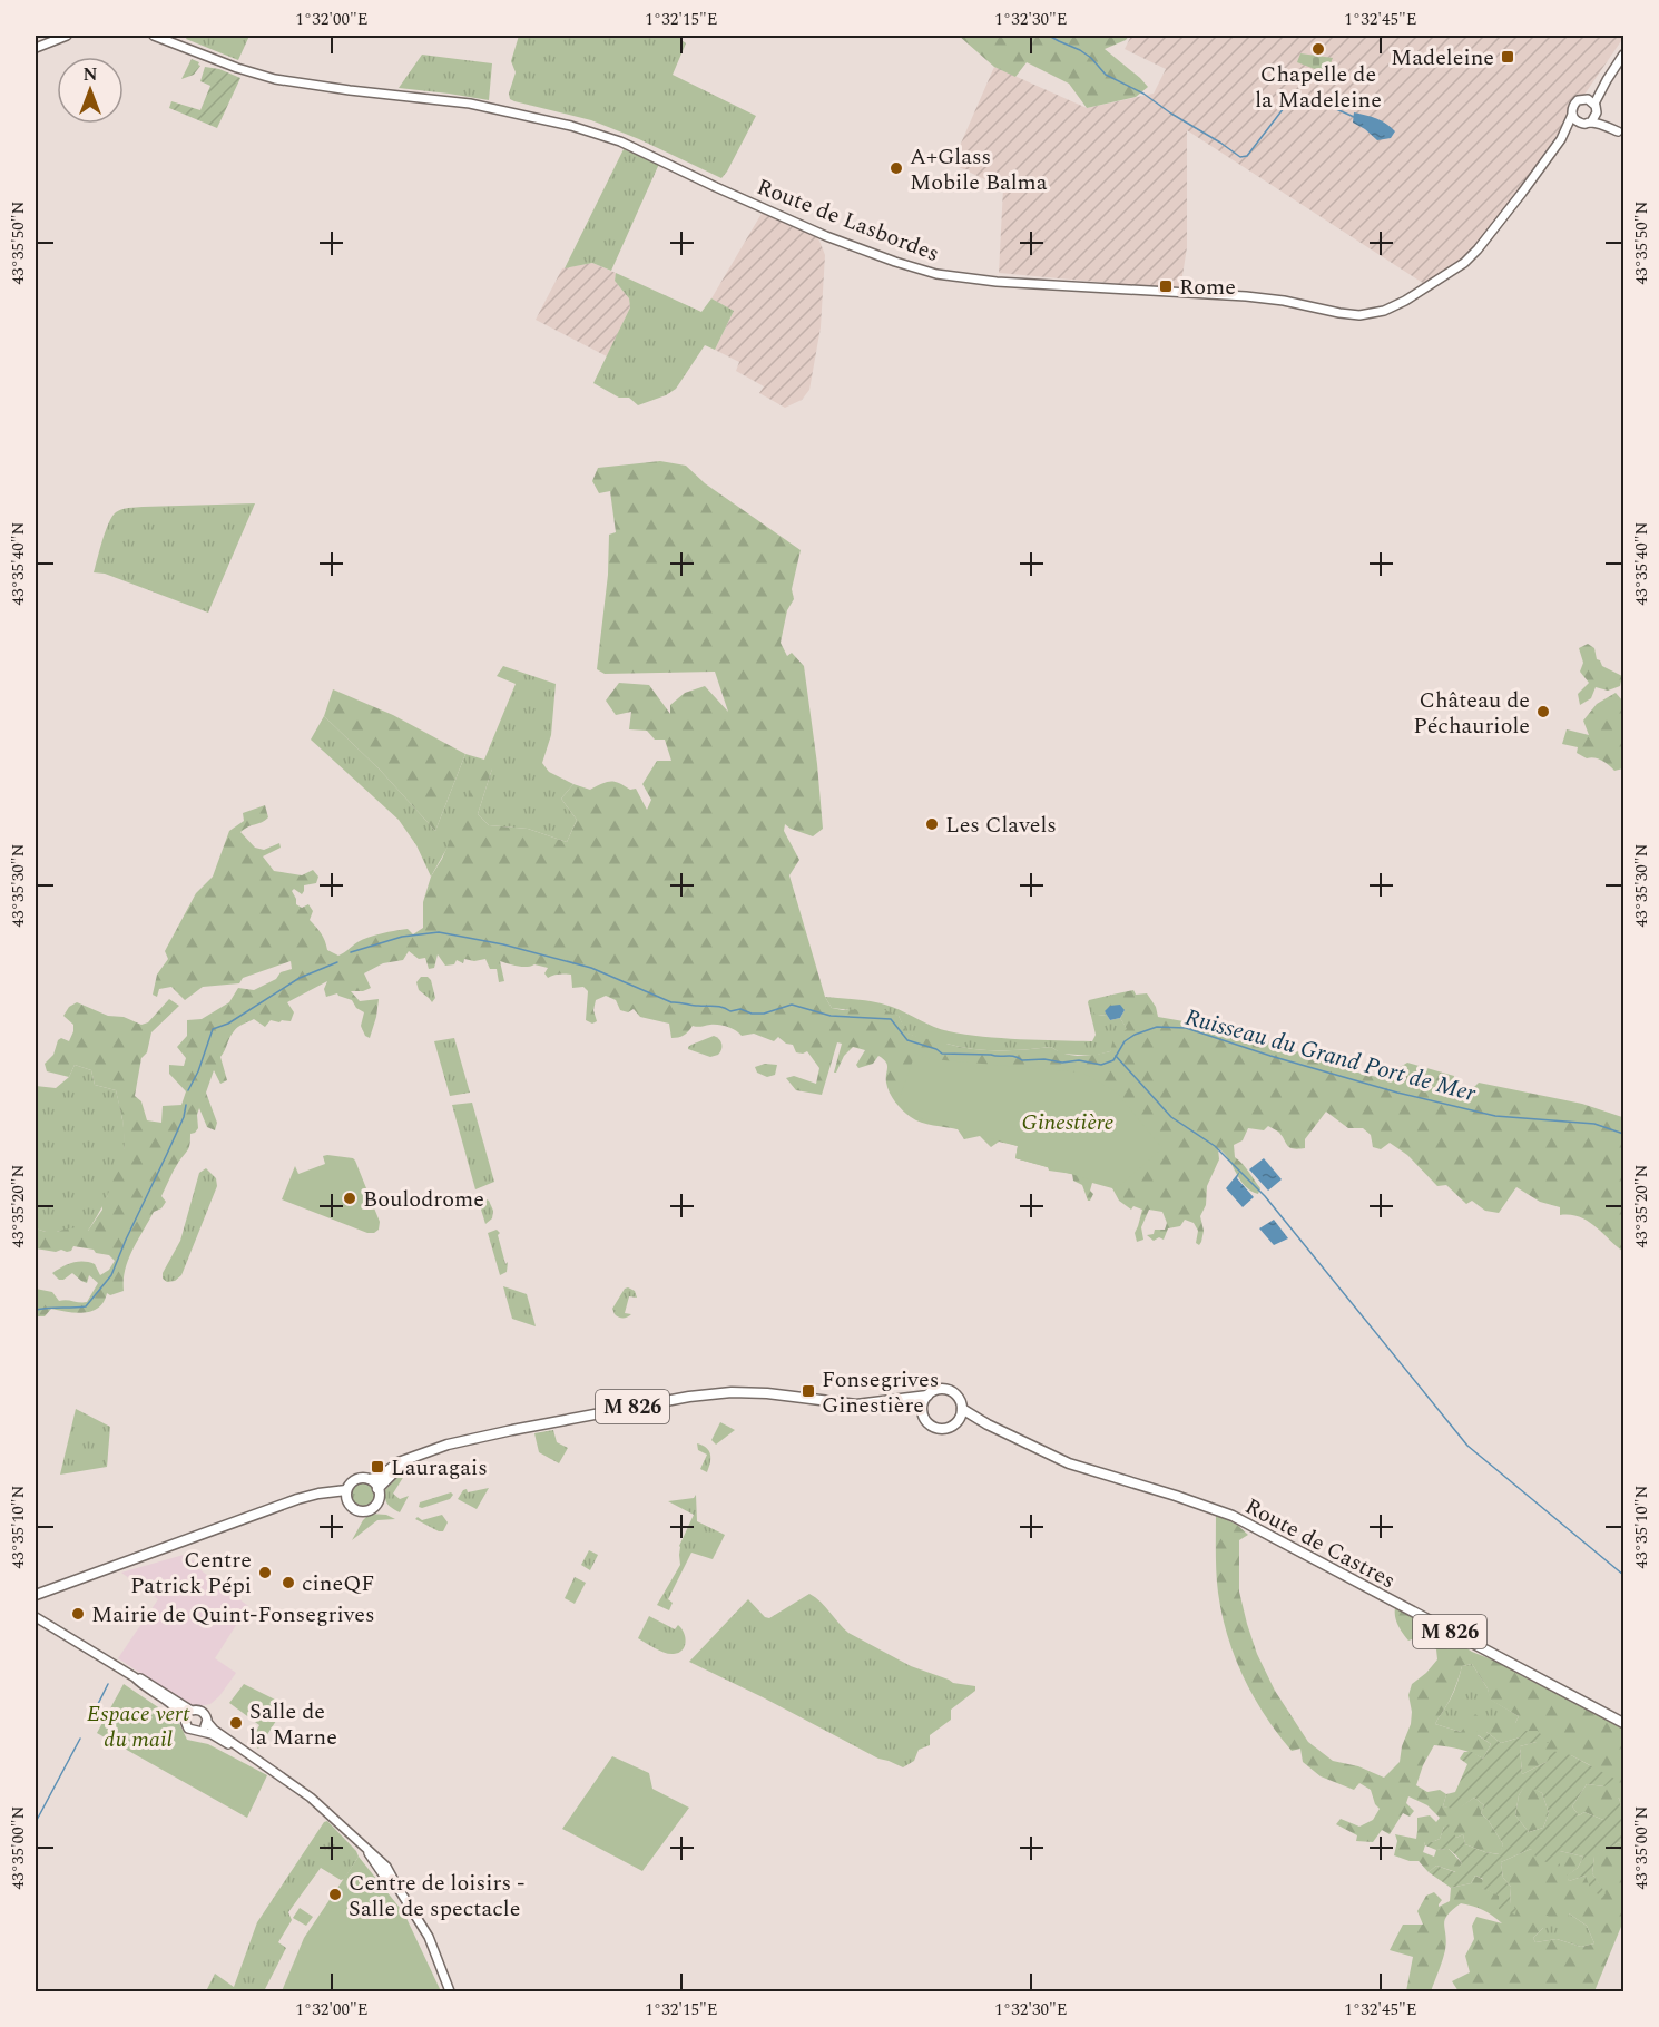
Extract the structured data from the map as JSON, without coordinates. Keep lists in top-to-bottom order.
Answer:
{
  "streets": {
    "main road": ["M 826", "Route de Castres"],
    "street": ["Route de Lasbordes"]
  },
  "crossings": [
    ["M 826", "Route de Castres"]
  ],
  "water": ["Ruisseau du Grand Port de Mer"],
  "parks": ["Ginestière", "Espace vert du mail"],
  "places": {
    "other": [
      "Chapelle de la Madeleine",
      "A+Glass Mobile Balma",
      "Château de Péchauriole",
      "Les Clavels",
      "Boulodrome",
      "Centre Patrick Pépi",
      "cineQF",
      "Mairie de Quint-Fonsegrives",
      "Salle de la Marne",
      "Centre de loisirs - Salle de spectacle"
    ],
    "transit": [
      "Madeleine",
      "Rome",
      "Fonsegrives Ginestière",
      "Lauragais"
    ]
  },
  "north": "top",
  "coordinates": [
    "1°32'00\"E",
    "1°32'15\"E",
    "1°32'30\"E",
    "1°32'45\"E",
    "43°35'50\"N",
    "43°35'40\"N",
    "43°35'30\"N",
    "43°35'20\"N",
    "43°35'10\"N",
    "43°35'00\"N"
  ]
}
